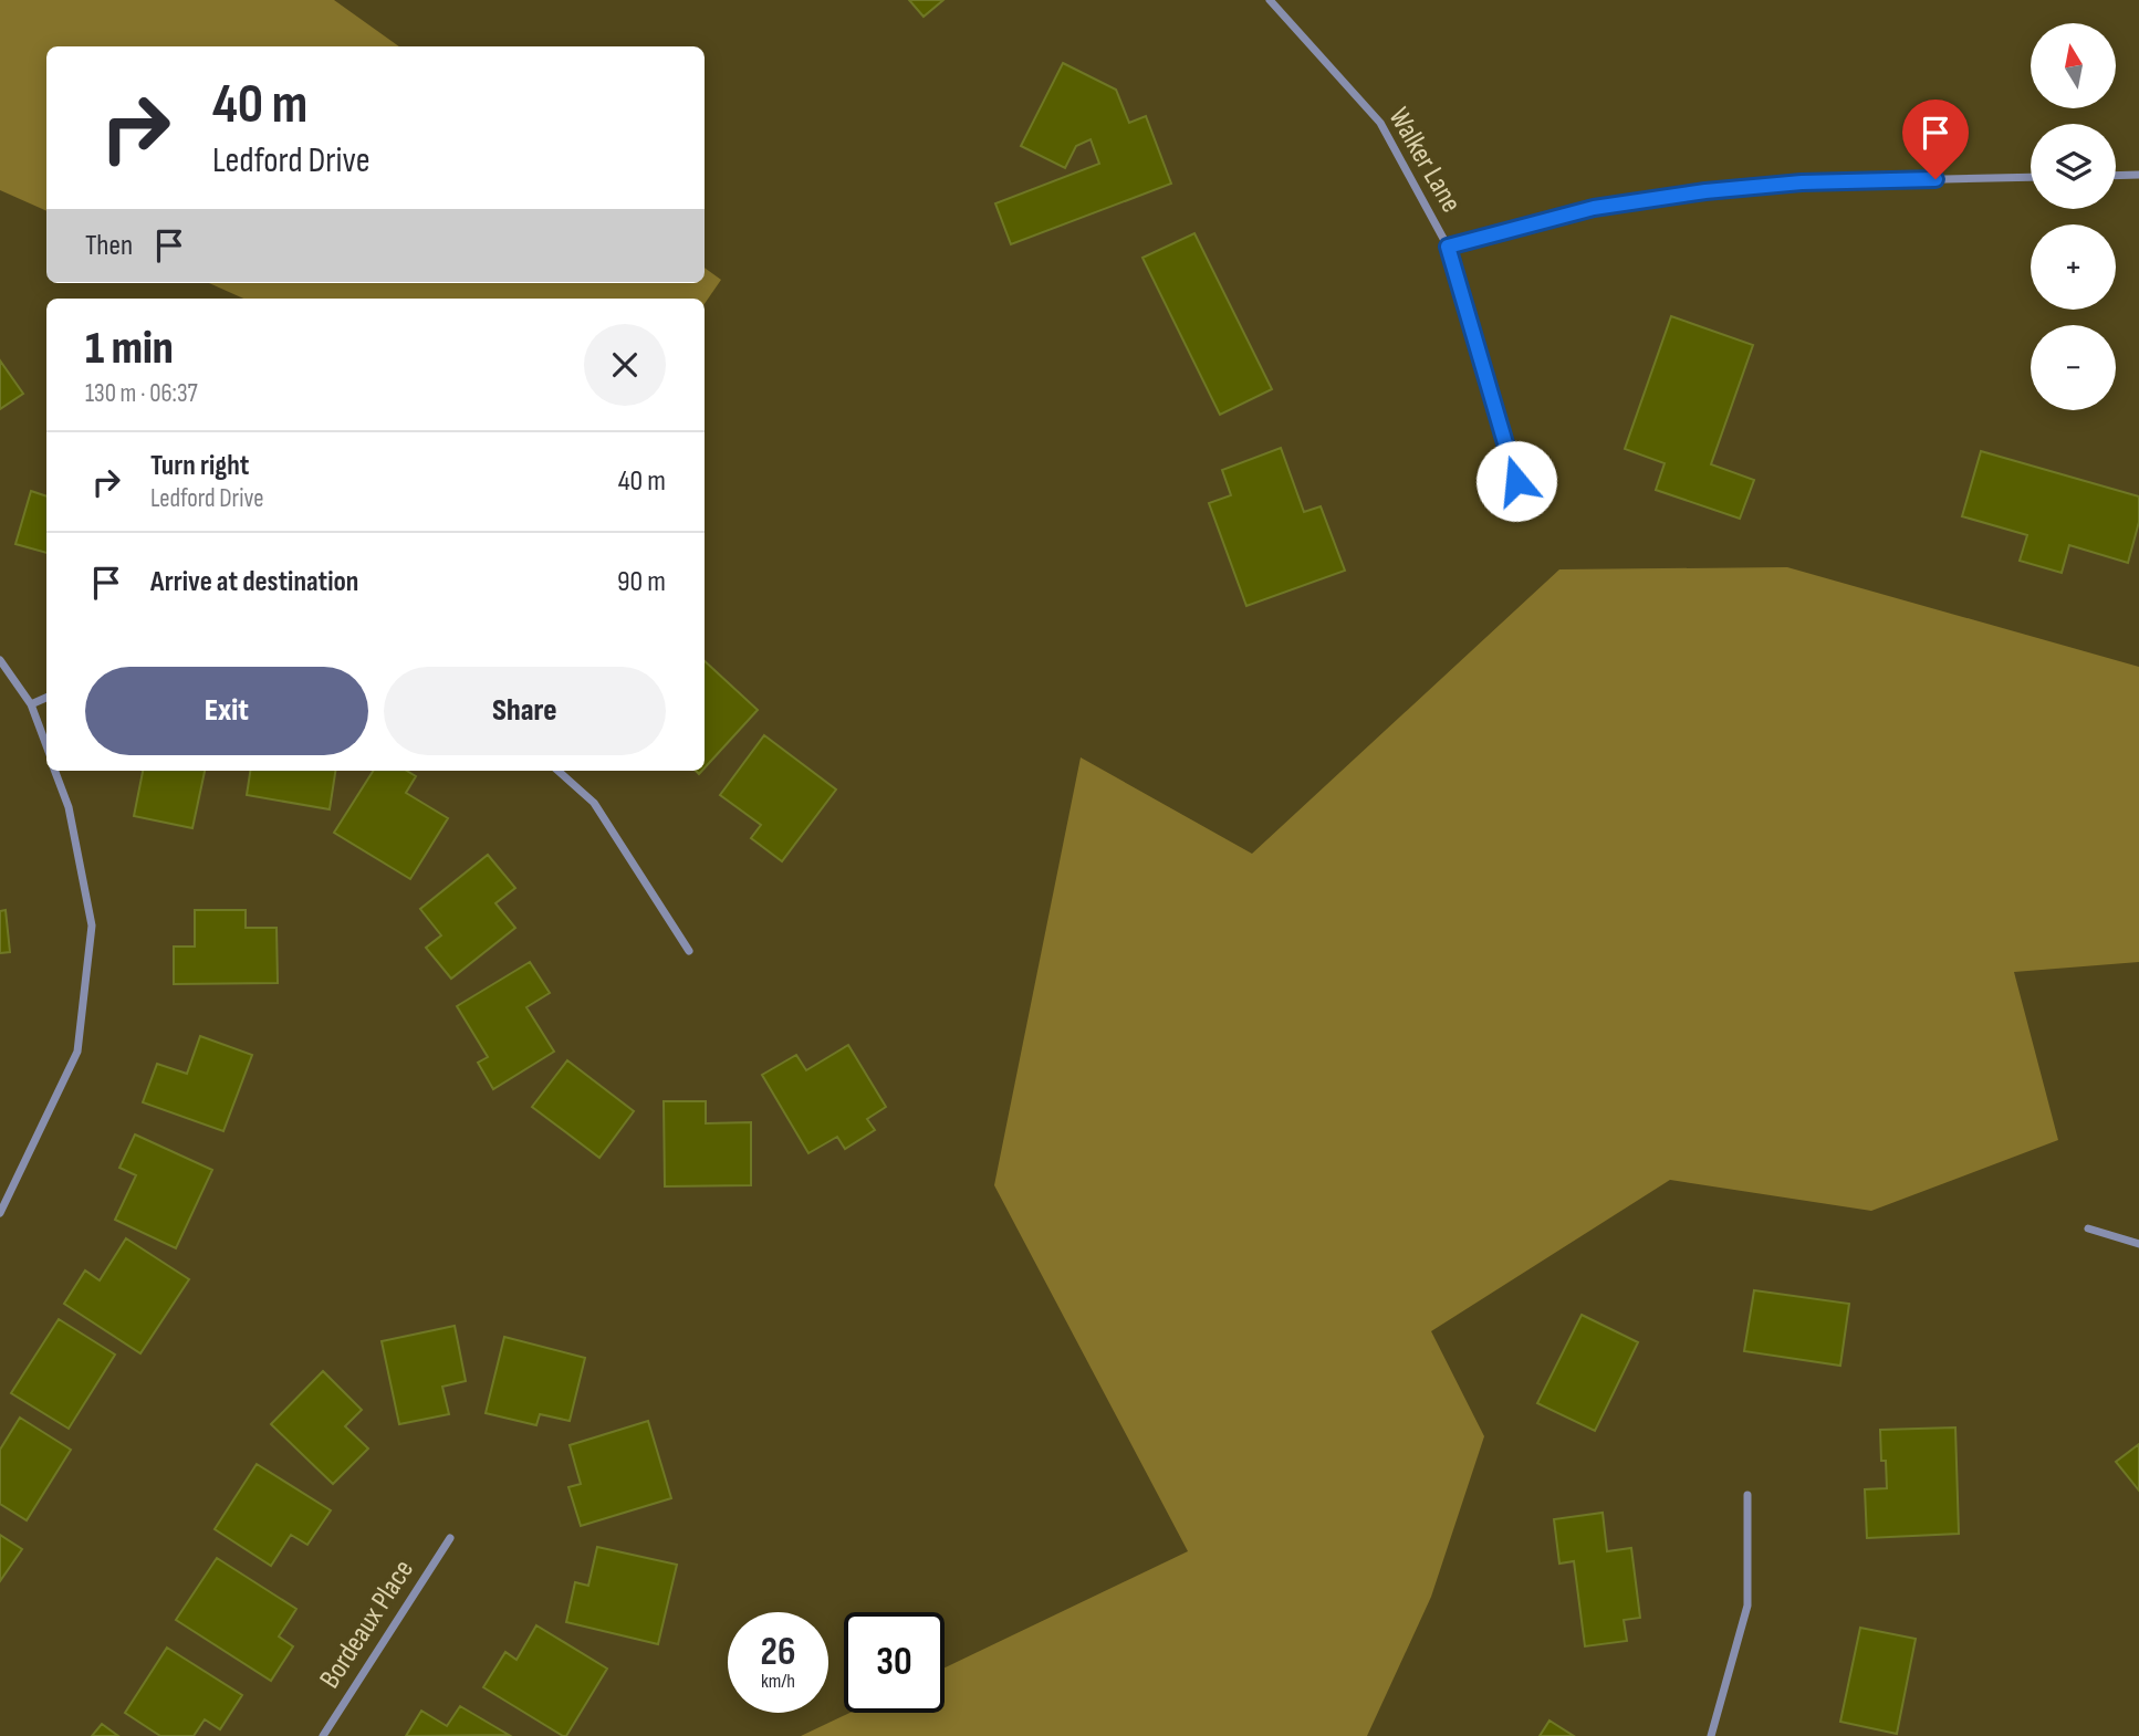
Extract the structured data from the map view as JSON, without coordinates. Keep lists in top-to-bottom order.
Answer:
{
  "streets": {
    "street": ["Walker Lane", "Bordeaux Place"]
  },
  "north": "top",
  "page": {
    "map_buttons": ["+", "−"],
    "turn": ["40 m", "Ledford Drive"],
    "then": "Then",
    "heading": ["1 min", "130 m · 06:37"],
    "list": [
      {
        "name": "Turn right",
        "note": "Ledford Drive",
        "value": "40 m"
      },
      {
        "name": "Arrive at destination",
        "value": "90 m"
      }
    ],
    "buttons": ["Exit", "Share"],
    "speed": "26 km/h",
    "limit": "30"
  }
}
